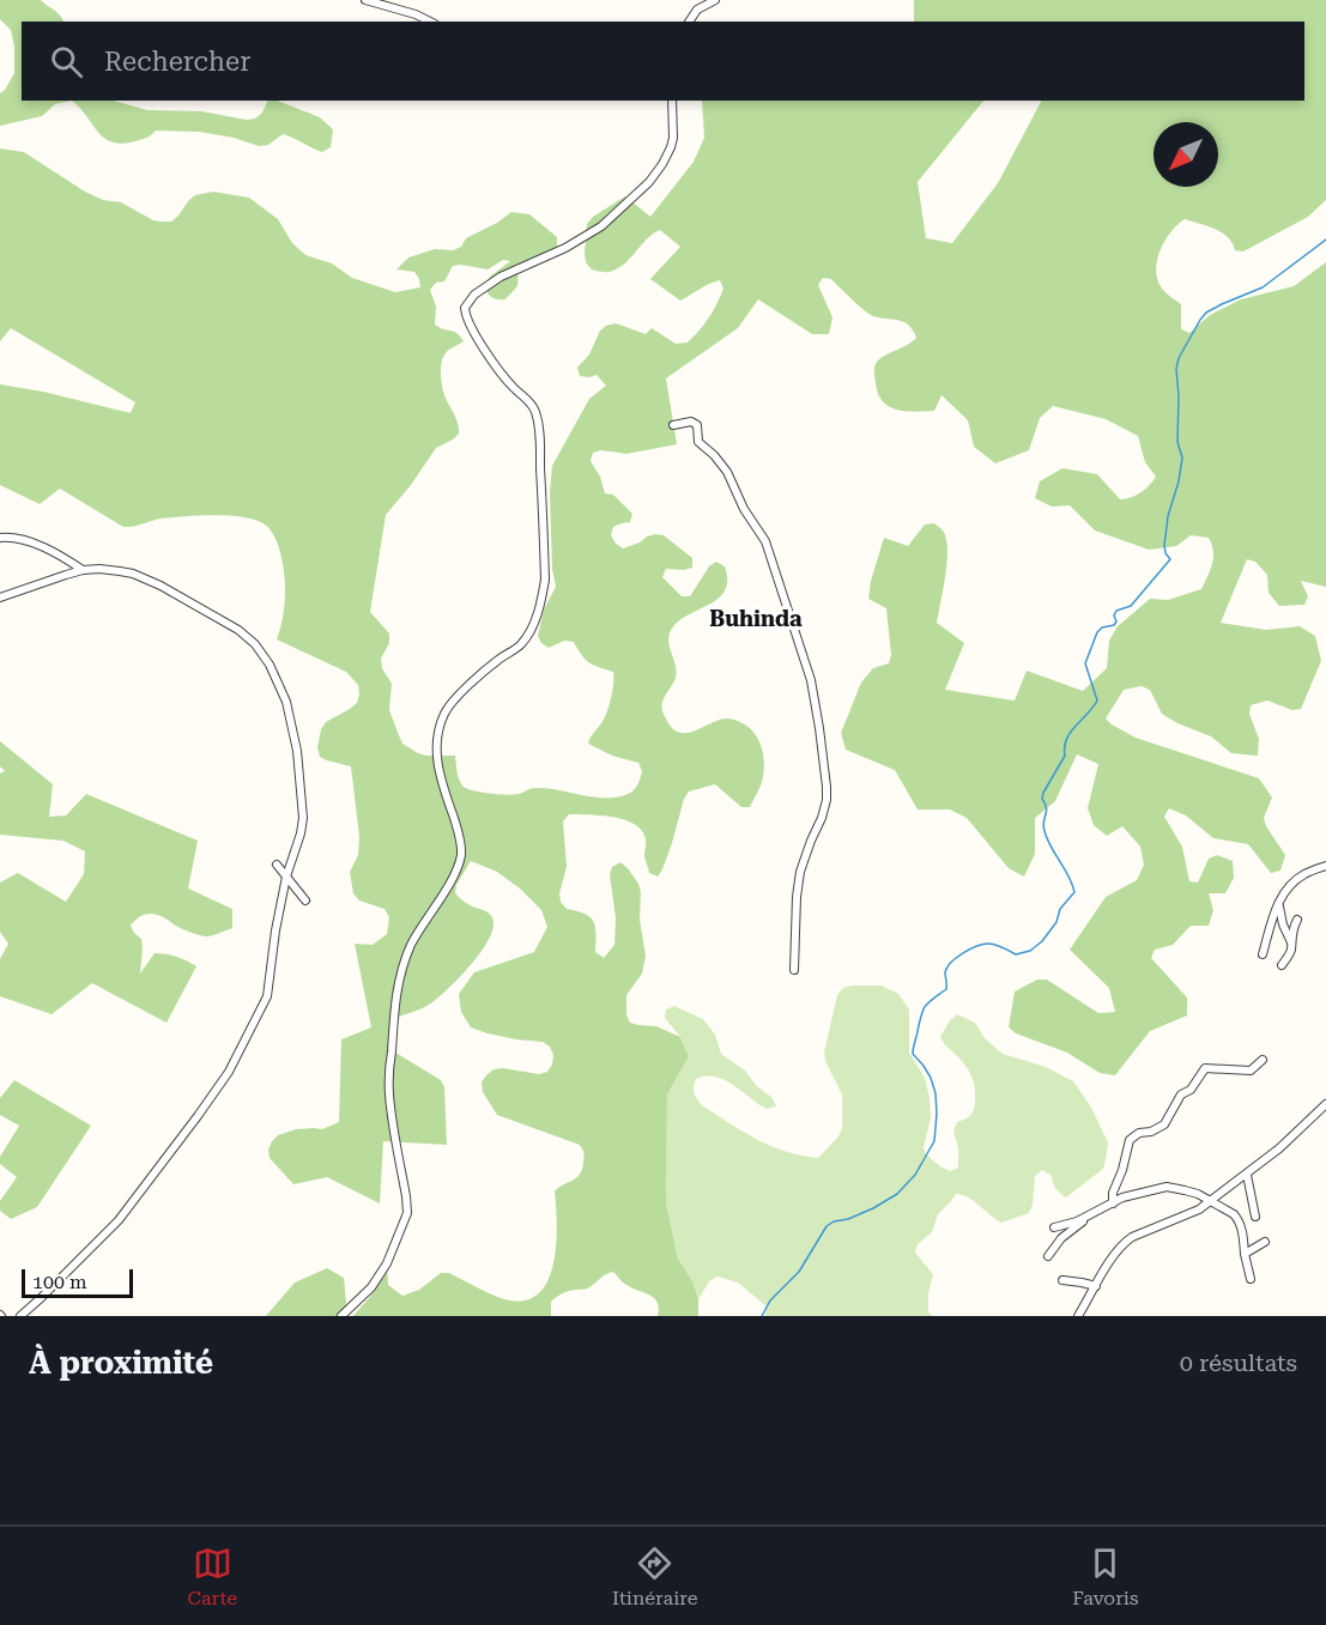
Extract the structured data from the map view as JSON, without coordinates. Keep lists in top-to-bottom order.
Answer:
{
  "districts": ["Buhinda"],
  "scale_bar": "100 m",
  "north": "bottom left",
  "page": {
    "search": "Rechercher",
    "scale": "100 m",
    "heading": ["À proximité", "0 résultats"],
    "nav": ["Carte", "Itinéraire", "Favoris"]
  }
}
